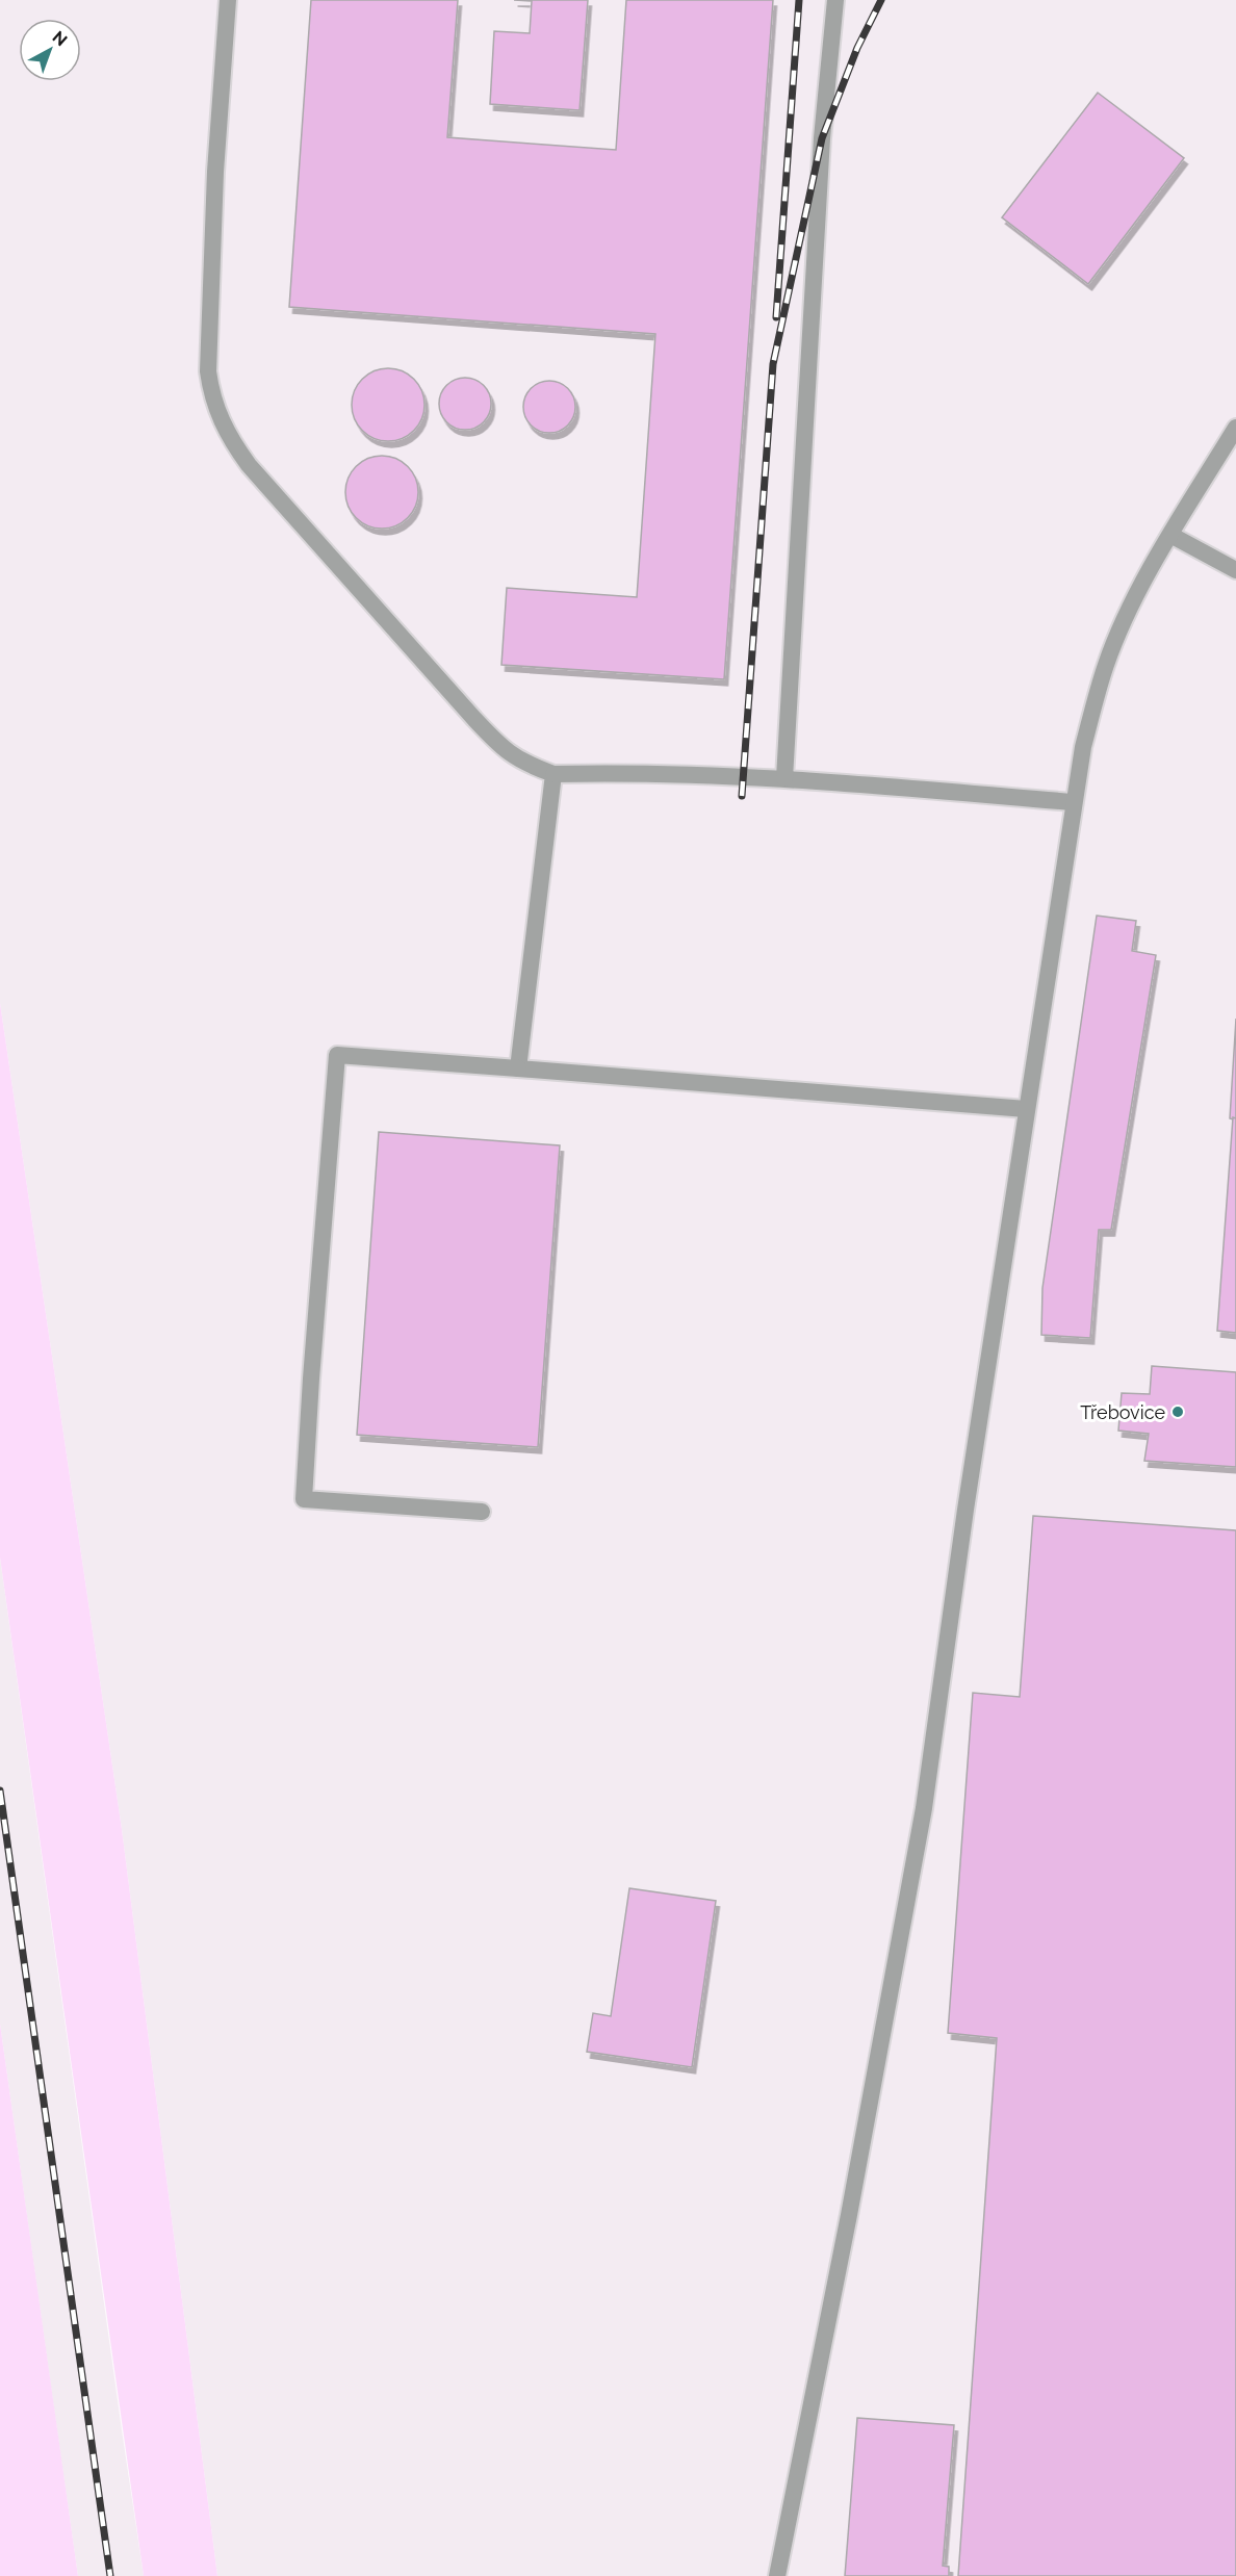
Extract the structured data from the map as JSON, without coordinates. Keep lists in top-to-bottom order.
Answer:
{
  "places": ["Třebovice"],
  "north": "top right"
}
